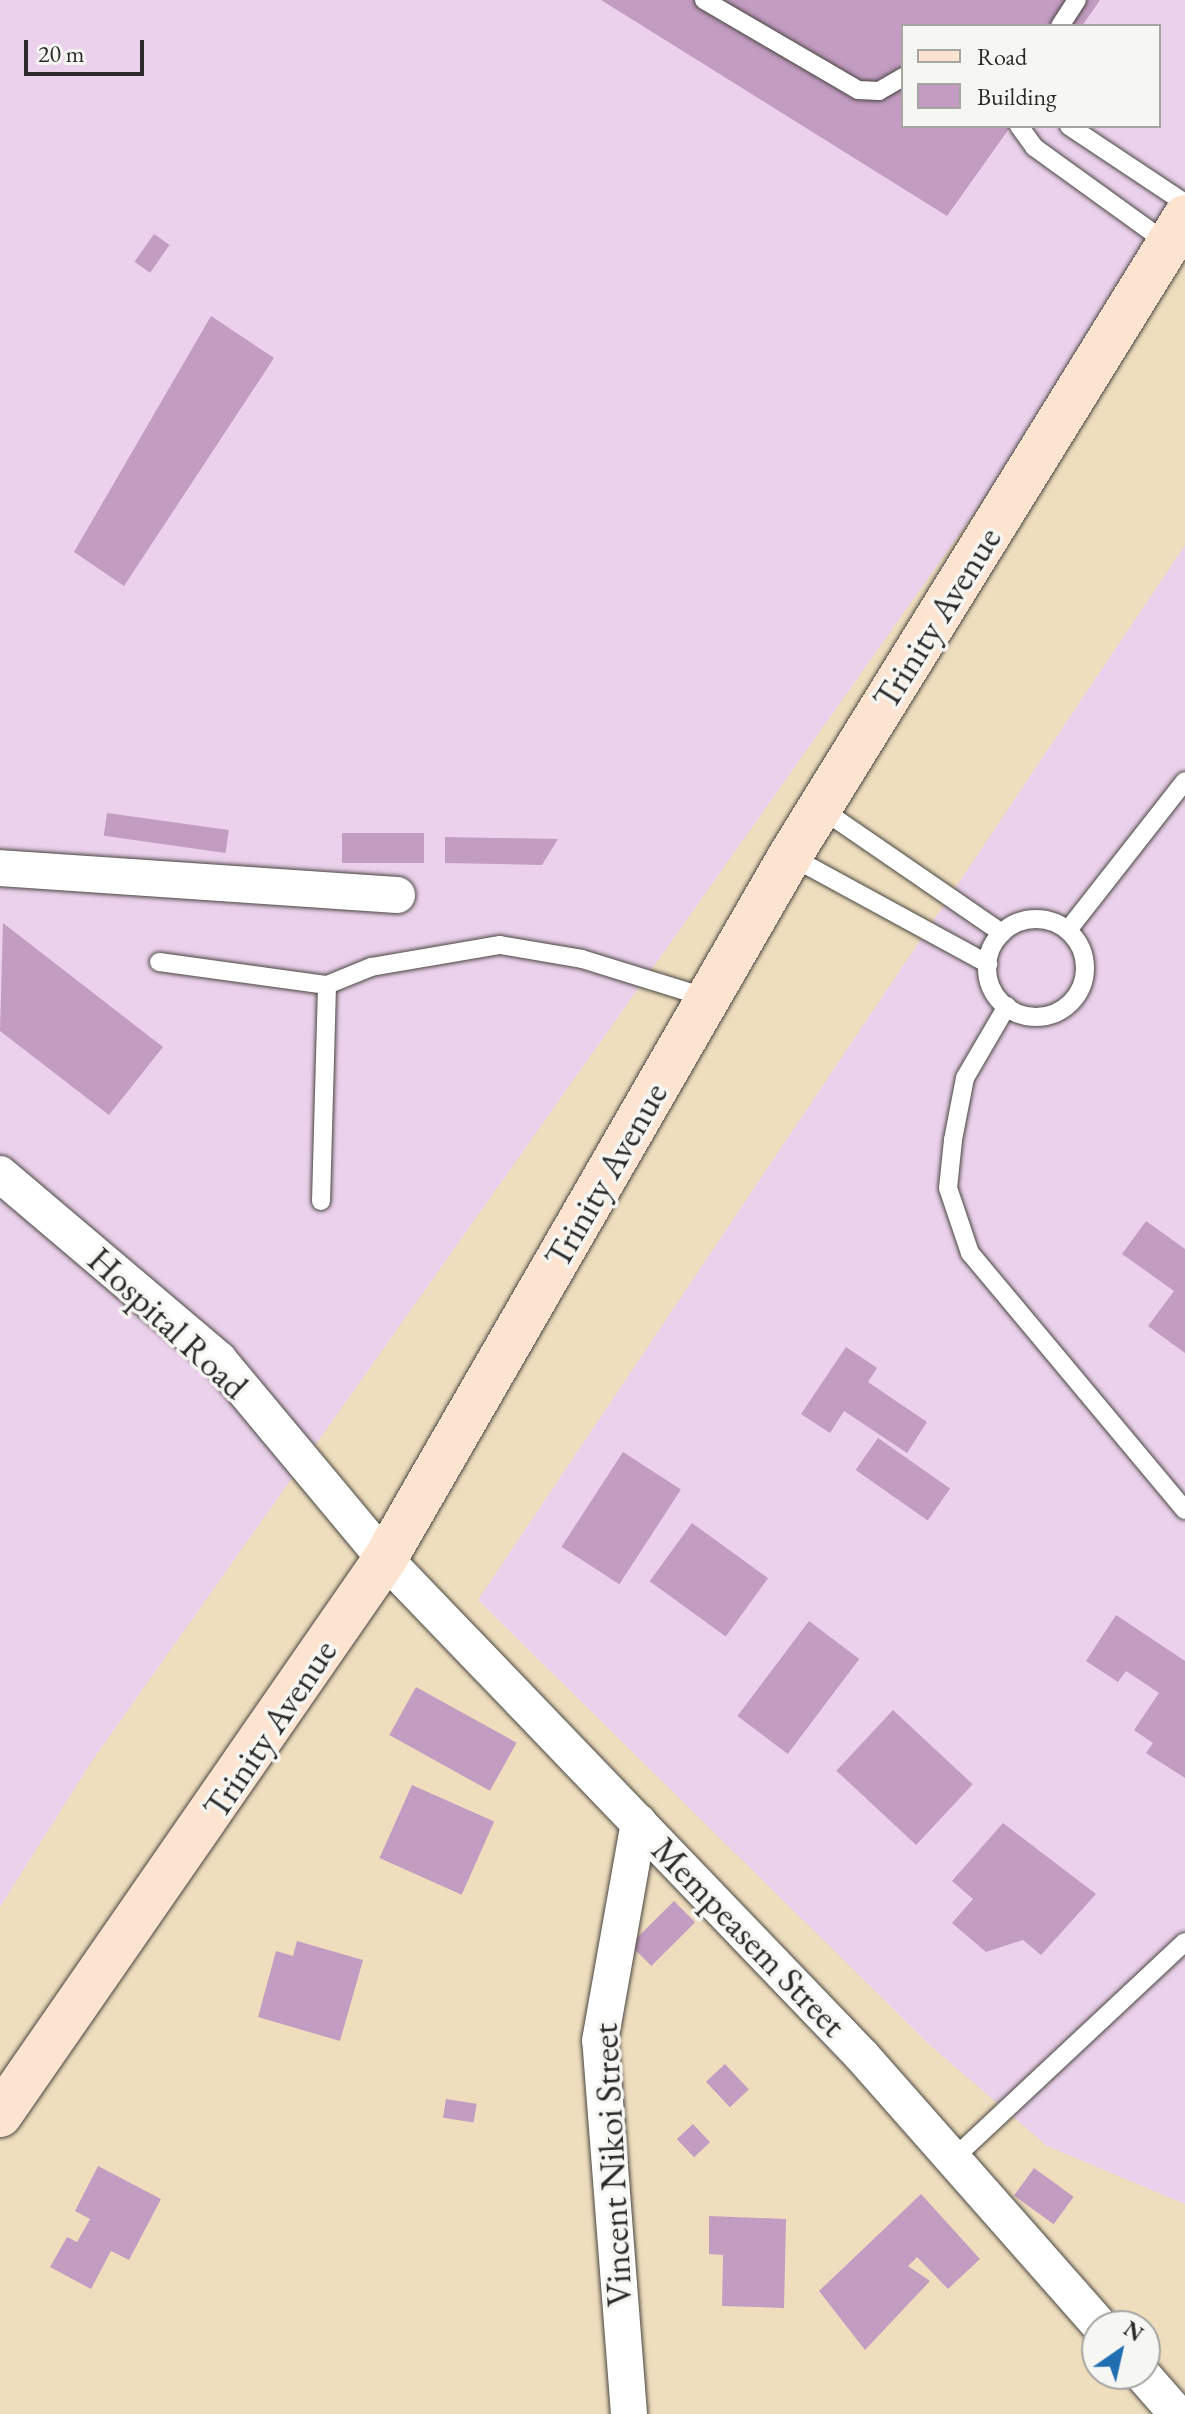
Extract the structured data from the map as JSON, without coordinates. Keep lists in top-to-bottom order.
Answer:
{
  "streets": {
    "street": [
      "Trinity Avenue",
      "Hospital Road",
      "Mempeasem Street",
      "Vincent Nikoi Street"
    ]
  },
  "crossings": [
    ["Trinity Avenue", "Hospital Road"],
    ["Trinity Avenue", "Mempeasem Street"],
    ["Hospital Road", "Mempeasem Street"],
    ["Mempeasem Street", "Vincent Nikoi Street"]
  ],
  "legend": ["Road", "Building"],
  "scale_bar": "20 m",
  "north": "top right"
}
